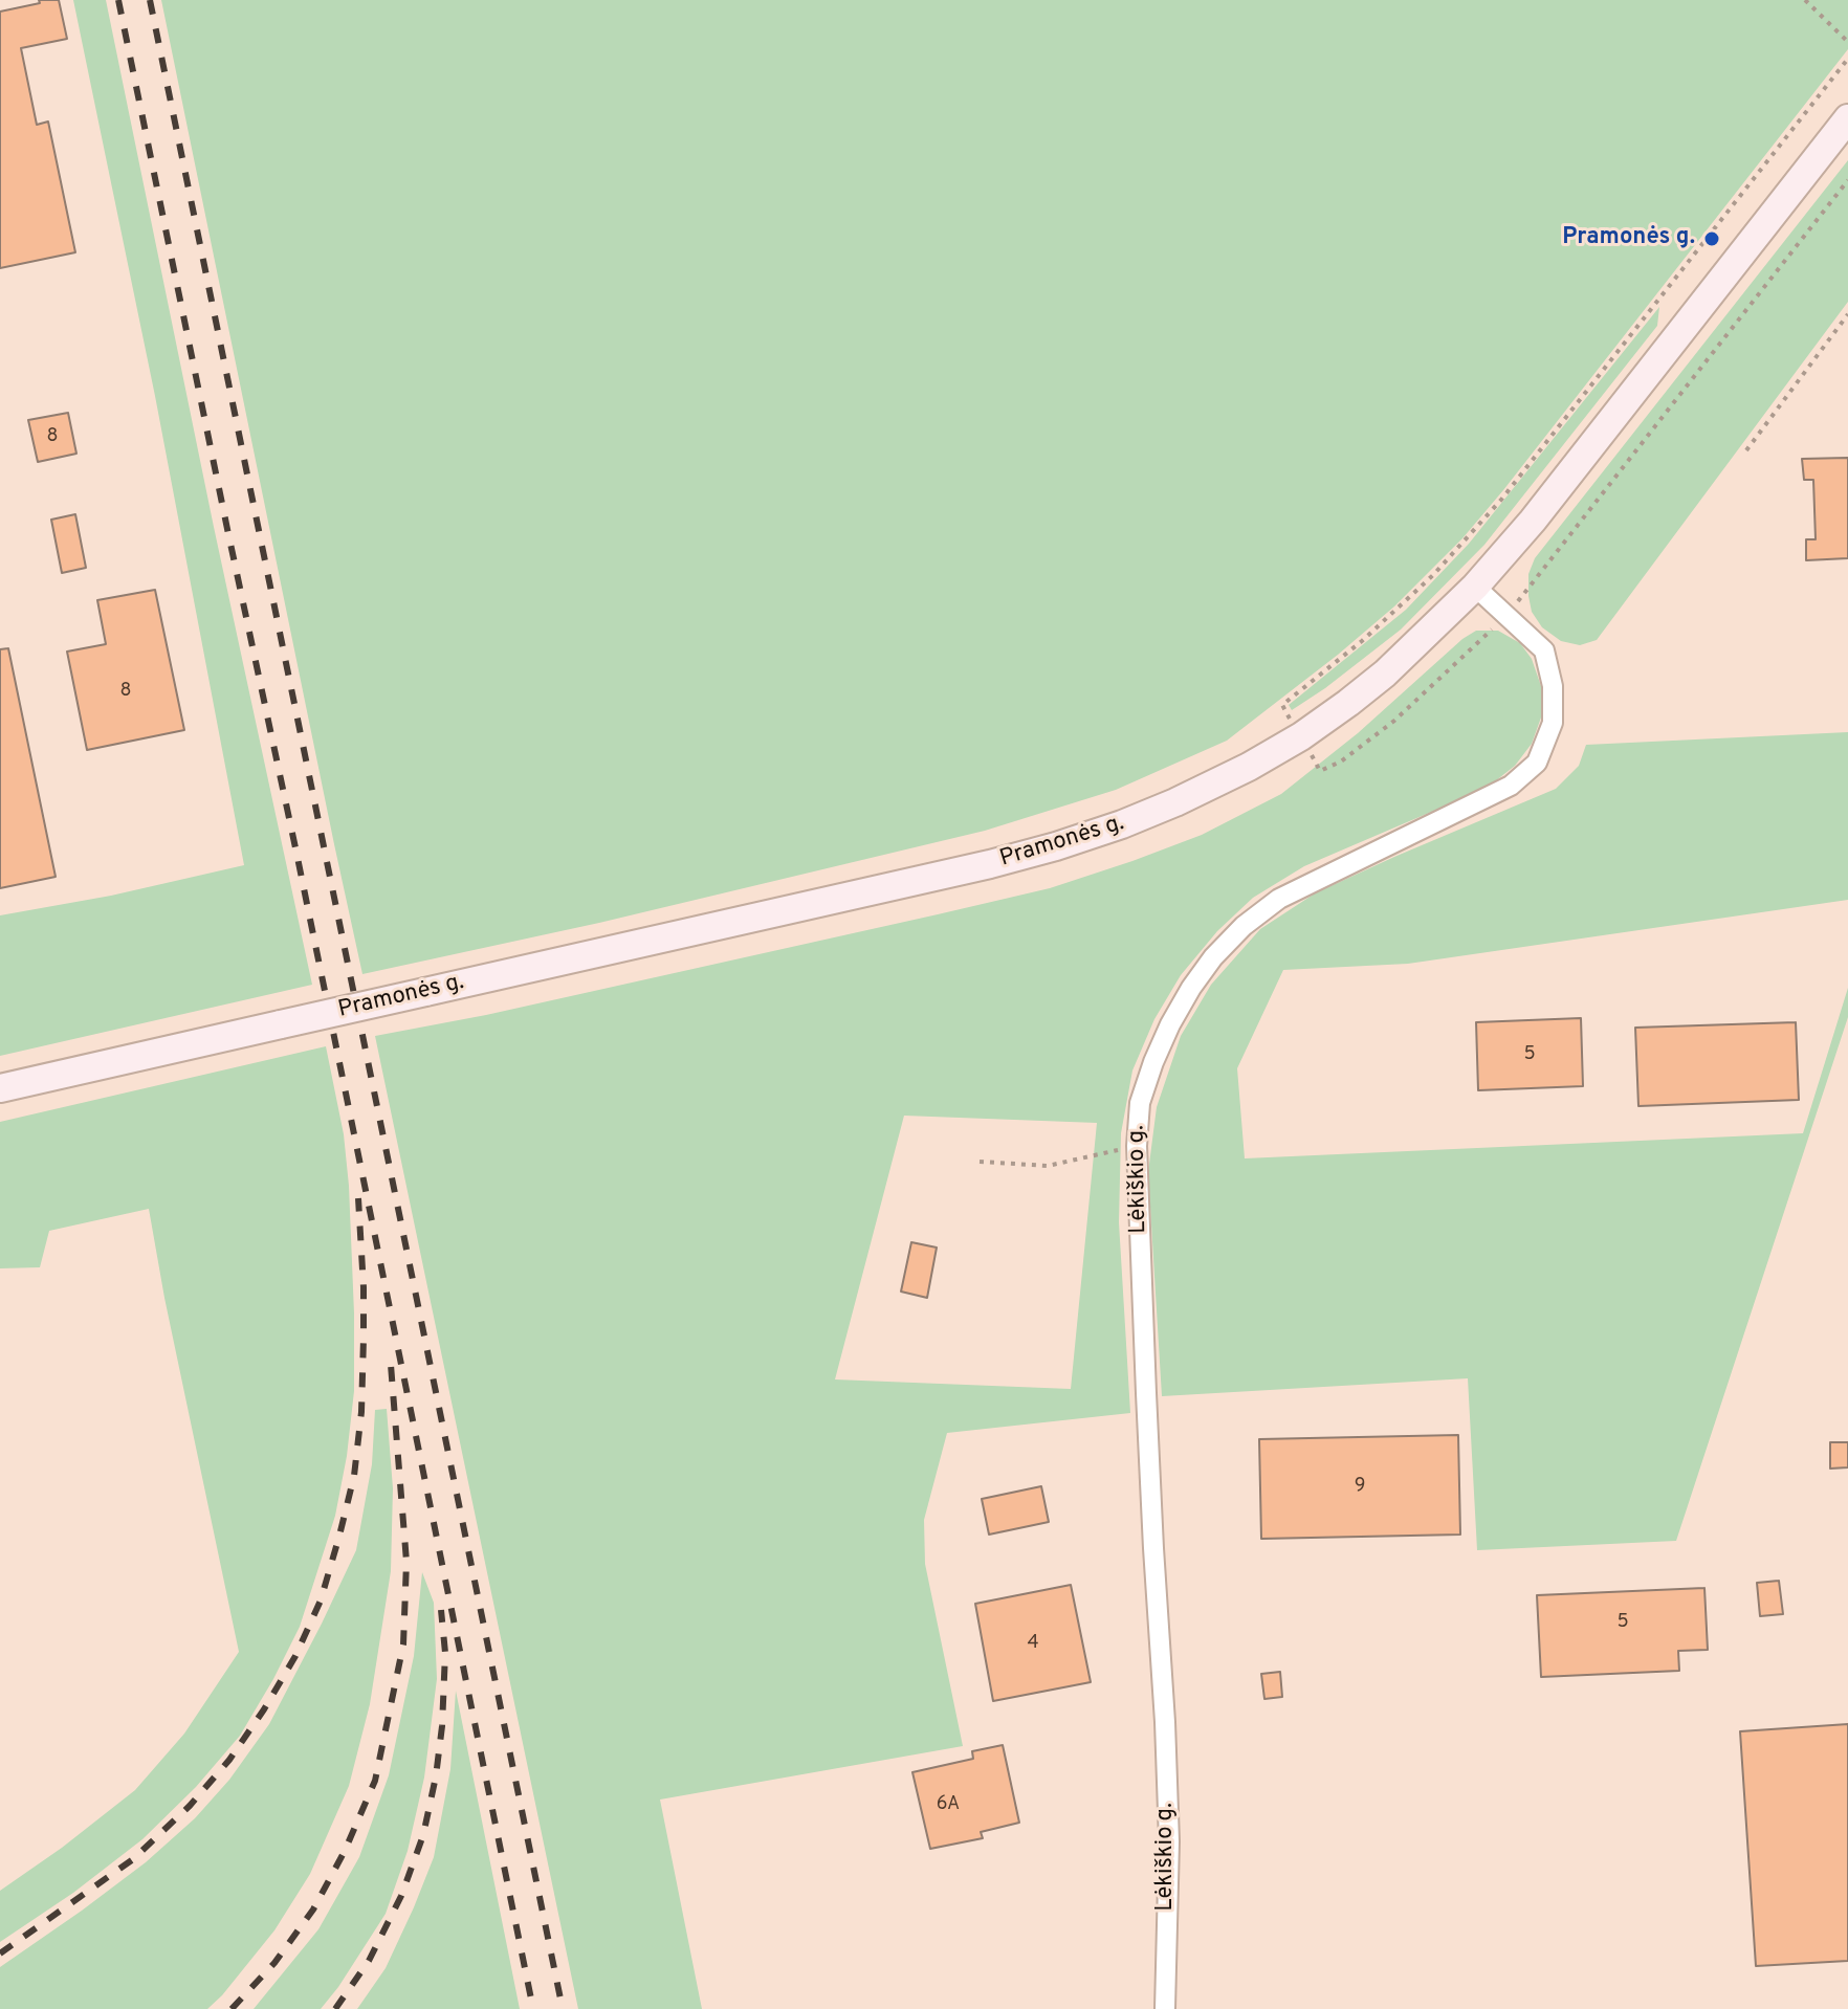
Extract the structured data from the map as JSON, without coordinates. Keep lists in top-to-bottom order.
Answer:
{
  "streets": {
    "main road": ["Pramonės g."],
    "street": ["Lėkiškio g."]
  },
  "crossings": [
    ["Pramonės g.", "Lėkiškio g."]
  ],
  "places": ["Pramonės g."],
  "house_numbers": [
    "8",
    "8",
    "5",
    "9",
    "5",
    "4",
    "6A"
  ]
}
